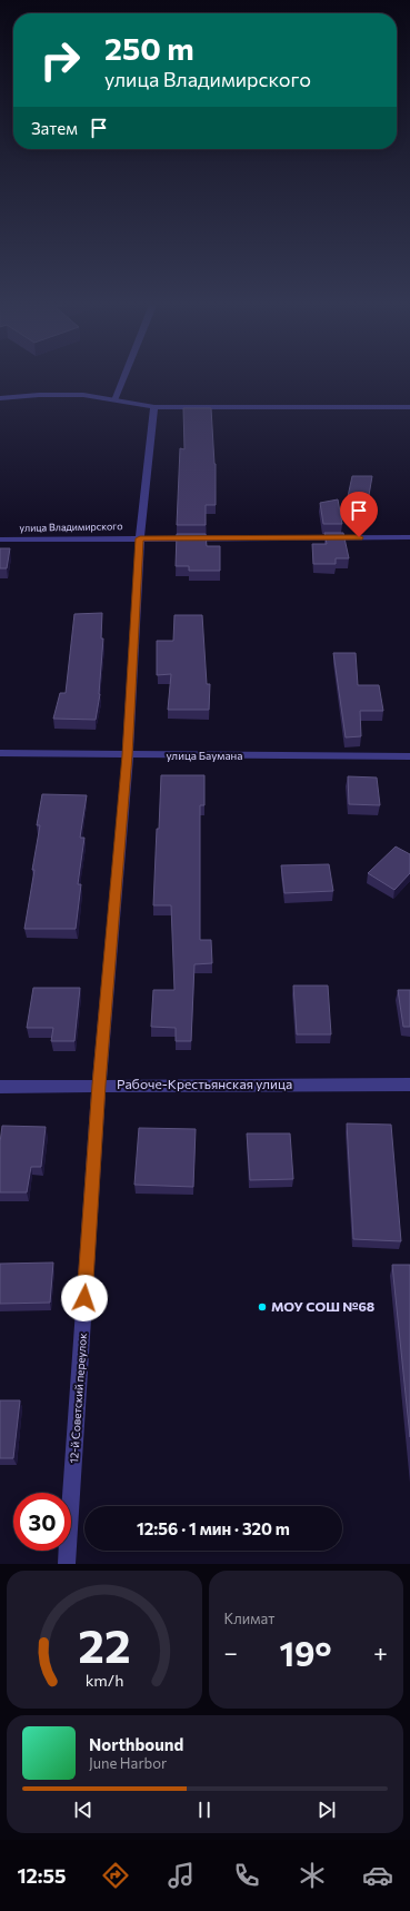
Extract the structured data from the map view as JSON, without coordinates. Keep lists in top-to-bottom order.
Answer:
{
  "streets": {
    "street": [
      "улица Владимирского",
      "улица Баумана",
      "Рабоче-Крестьянская улица",
      "12-й Советский переулок"
    ]
  },
  "crossings": [
    ["улица Владимирского", "12-й Советский переулок"],
    ["улица Баумана", "12-й Советский переулок"],
    ["Рабоче-Крестьянская улица", "12-й Советский переулок"]
  ],
  "places": ["МОУ СОШ №68"],
  "page": {
    "turn": ["250 m", "улица Владимирского"],
    "then": "Затем",
    "limit": "30",
    "trip": "12:56 · 1 мин · 320 m",
    "tile": "Климат",
    "heat": ["−", "19°", "+"],
    "song": ["Northbound", "June Harbor"],
    "tabs": "12:55",
    "gauge": ["22", "km/h"]
  }
}
